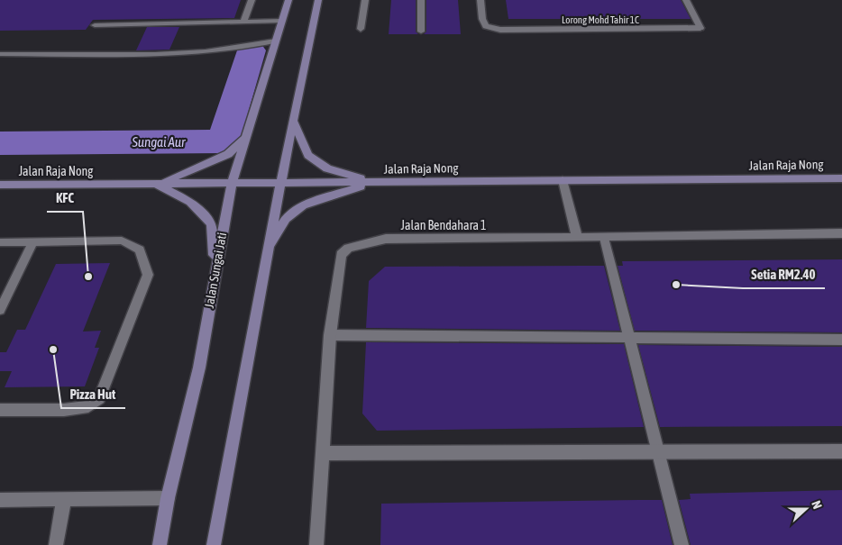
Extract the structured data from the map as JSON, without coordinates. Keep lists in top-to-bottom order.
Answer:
{
  "streets": {
    "main road": ["Jalan Raja Nong", "Jalan Sungai Jati"],
    "street": ["Lorong Mohd Tahir 1C", "Jalan Bendahara 1"]
  },
  "crossings": [
    ["Jalan Raja Nong", "Jalan Sungai Jati"]
  ],
  "water": ["Sungai Aur"],
  "places": ["KFC", "Setia RM2.40", "Pizza Hut"],
  "north": "right"
}
